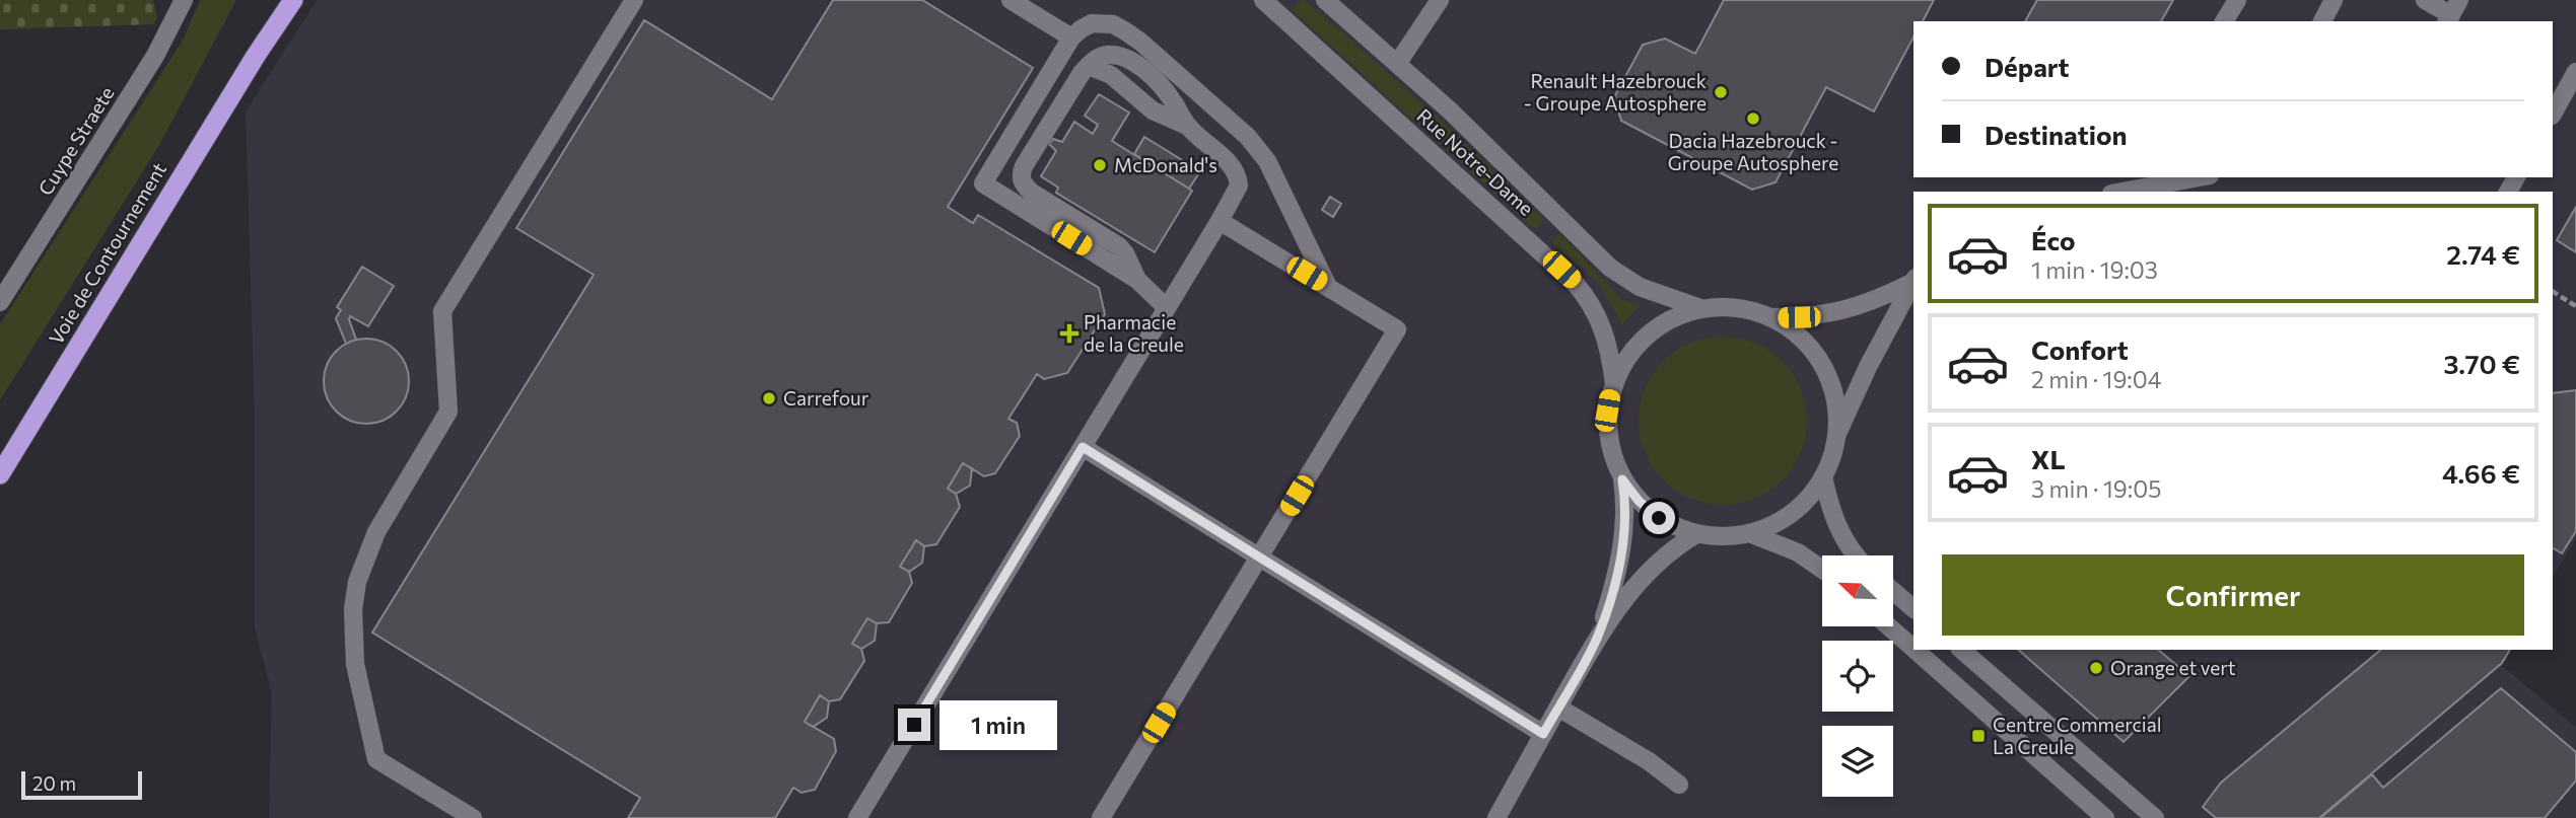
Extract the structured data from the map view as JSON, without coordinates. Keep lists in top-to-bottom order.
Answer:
{
  "streets": {
    "highway": ["Voie de Contournement"],
    "main road": ["Cuype Straete", "Rue Notre-Dame"]
  },
  "places": {
    "other": [
      "Renault Hazebrouck - Groupe Autosphere",
      "Dacia Hazebrouck - Groupe Autosphere",
      "McDonald's",
      "Carrefour",
      "Orange et vert"
    ],
    "health": ["Pharmacie de la Creule"],
    "transit": ["Centre Commercial La Creule"]
  },
  "scale_bar": "20 m",
  "north": "top left",
  "page": {
    "banner": ["Départ", "Destination"],
    "list": [
      {
        "name": "Éco",
        "note": "1 min · 19:03",
        "value": "2.74 €"
      },
      {
        "name": "Confort",
        "note": "2 min · 19:04",
        "value": "3.70 €"
      },
      {
        "name": "XL",
        "note": "3 min · 19:05",
        "value": "4.66 €"
      }
    ],
    "buttons": "Confirmer",
    "bubble": "1 min",
    "scale": "20 m"
  }
}
